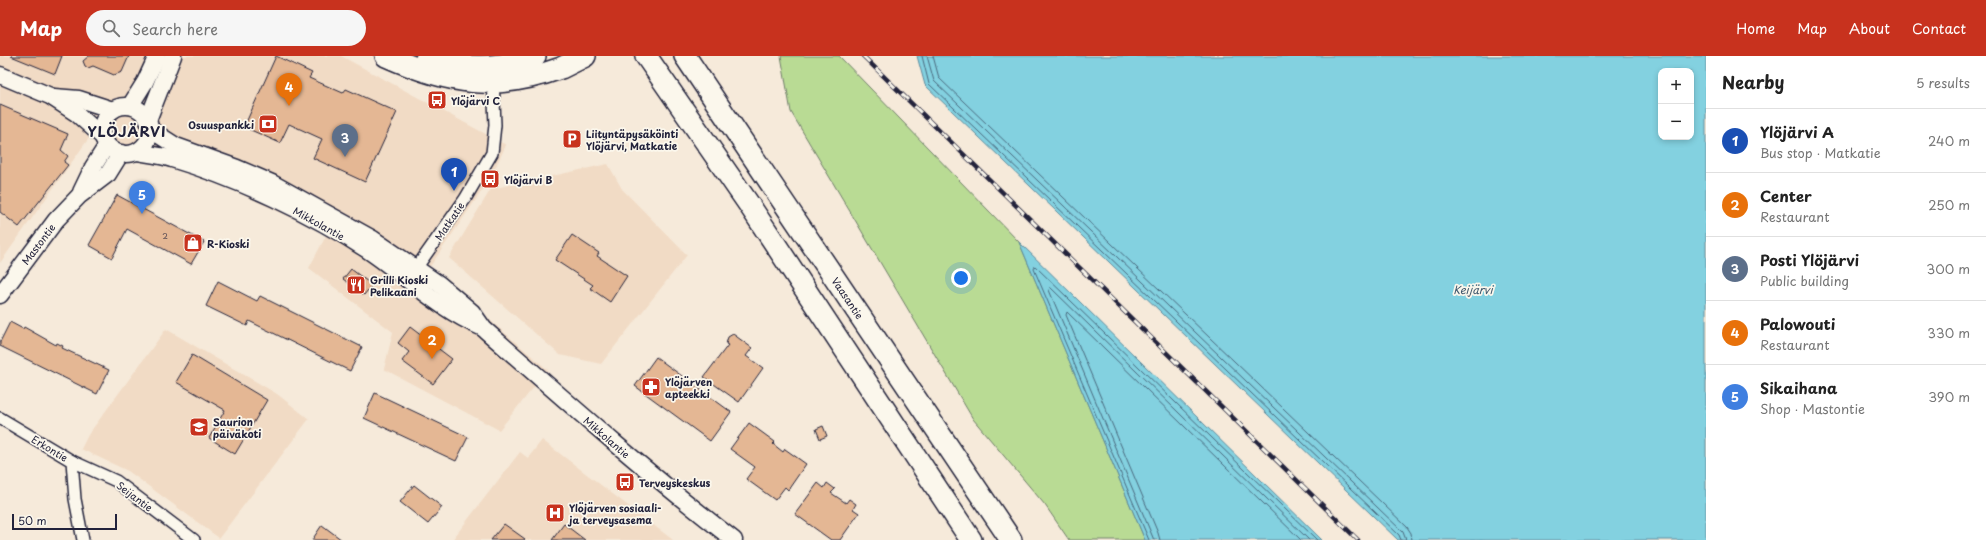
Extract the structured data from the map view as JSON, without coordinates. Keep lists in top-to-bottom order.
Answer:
{
  "streets": {
    "highway": ["Vaasantie"],
    "main road": ["Mikkolantie", "Mastontie"],
    "street": ["Matkatie", "Erkontie", "Seijantie"]
  },
  "crossings": [
    ["Matkatie", "Mikkolantie"],
    ["Mikkolantie", "Mastontie"],
    ["Erkontie", "Seijantie"]
  ],
  "districts": ["YLÖJÄRVI"],
  "water": ["Keijärvi"],
  "places": {
    "bus stop": ["Ylöjärvi C", "Ylöjärvi B", "Terveyskeskus"],
    "bank": ["Osuuspankki"],
    "parking": ["Liityntäpysäköinti Ylöjärvi, Matkatie"],
    "shop": ["R-Kioski"],
    "restaurant": ["Grilli Kioski Pelikaani"],
    "pharmacy": ["Ylöjärven apteekki"],
    "school or university": ["Saurion päiväkoti"],
    "hospital": ["Ylöjärven sosiaali- ja terveysasema"]
  },
  "house_numbers": ["2"],
  "scale_bar": "50 m",
  "page": {
    "header": "Map",
    "search": "Search here",
    "nav": [
      "Home",
      "Map",
      "About",
      "Contact"
    ],
    "heading": ["Nearby", "5 results"],
    "map_buttons": ["+", "−"],
    "pins": [
      "4",
      "3",
      "1",
      "5",
      "2"
    ],
    "list": [
      {
        "mark": "1",
        "name": "Ylöjärvi A",
        "note": "Bus stop · Matkatie",
        "value": "240 m"
      },
      {
        "mark": "2",
        "name": "Center",
        "note": "Restaurant",
        "value": "250 m"
      },
      {
        "mark": "3",
        "name": "Posti Ylöjärvi",
        "note": "Public building",
        "value": "300 m"
      },
      {
        "mark": "4",
        "name": "Palowouti",
        "note": "Restaurant",
        "value": "330 m"
      },
      {
        "mark": "5",
        "name": "Sikaihana",
        "note": "Shop · Mastontie",
        "value": "390 m"
      }
    ],
    "scale": "50 m"
  }
}
